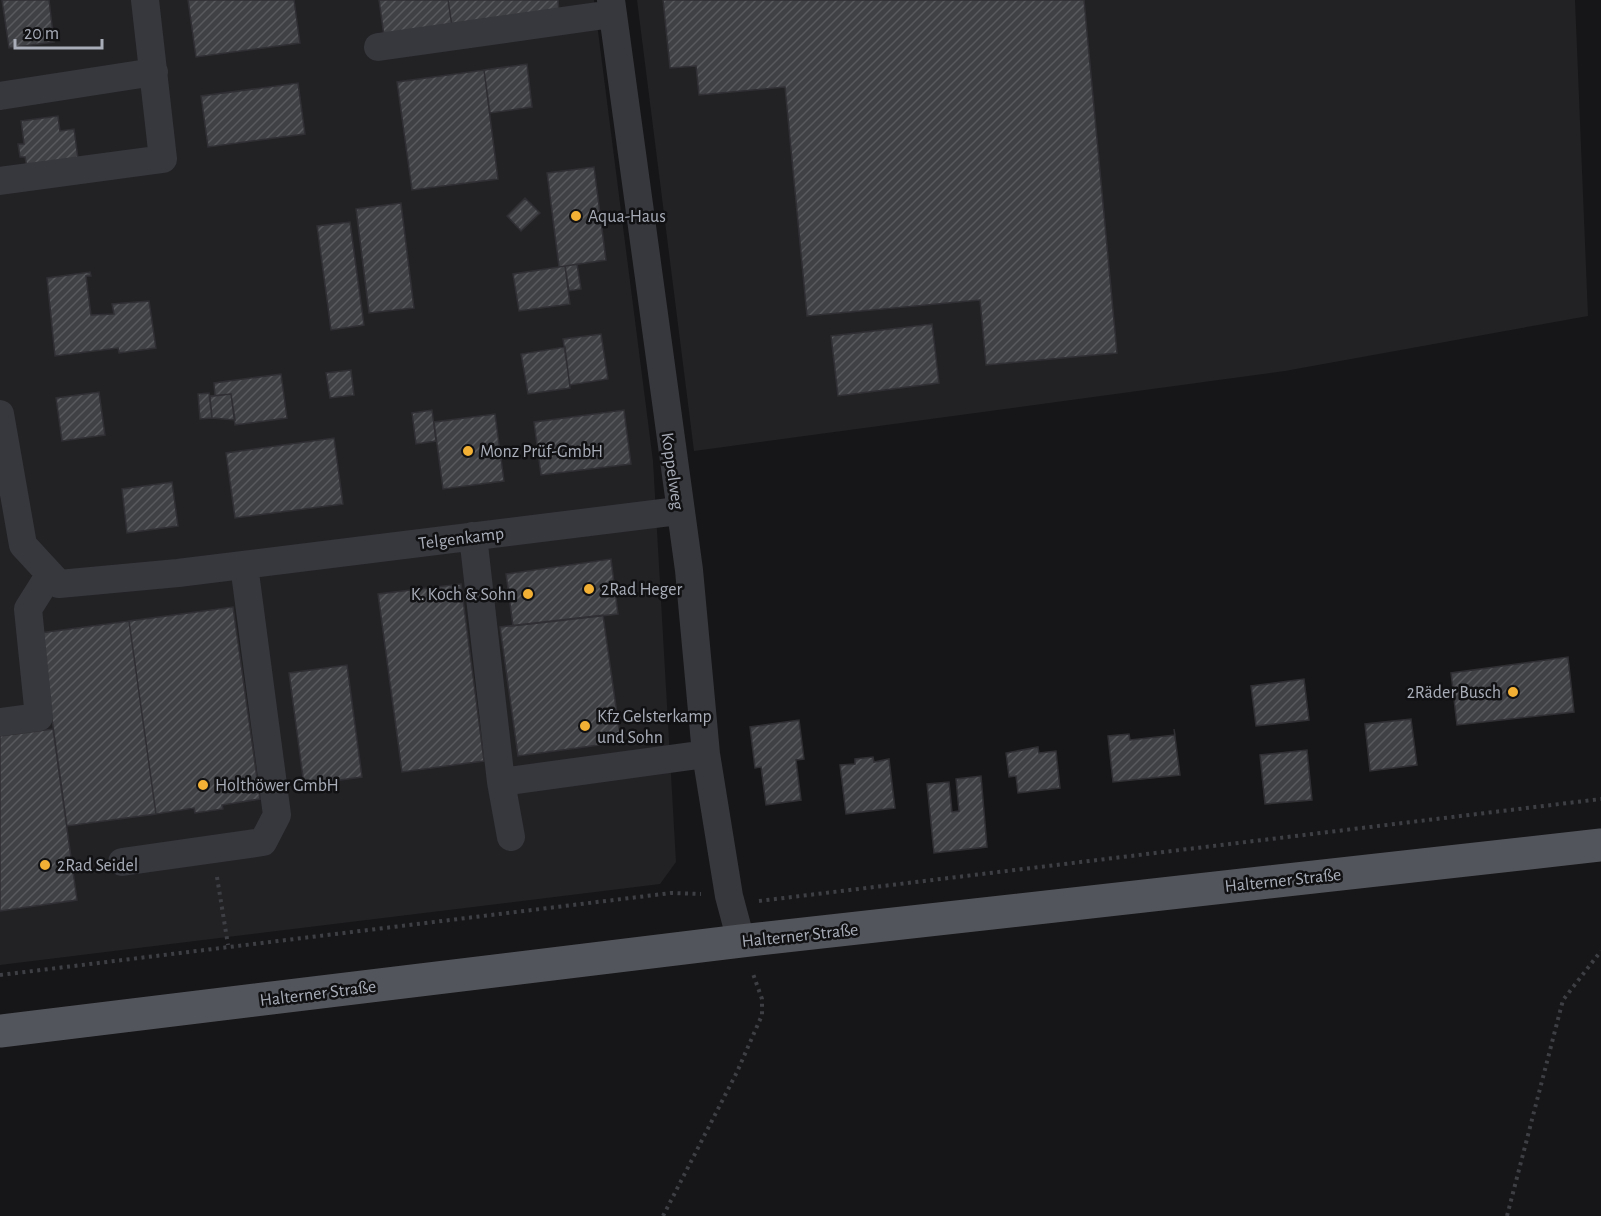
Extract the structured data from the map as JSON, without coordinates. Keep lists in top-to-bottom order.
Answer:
{
  "streets": {
    "main road": ["Halterner Straße"],
    "street": ["Koppelweg", "Telgenkamp"]
  },
  "crossings": [
    ["Koppelweg", "Telgenkamp"],
    ["Koppelweg", "Halterner Straße"]
  ],
  "places": [
    "Aqua-Haus",
    "Monz Prüf-GmbH",
    "2Rad Heger",
    "K. Koch & Sohn",
    "2Räder Busch",
    "Kfz Gelsterkamp und Sohn",
    "Holthöwer GmbH",
    "2Rad Seidel"
  ],
  "scale_bar": "20 m"
}
